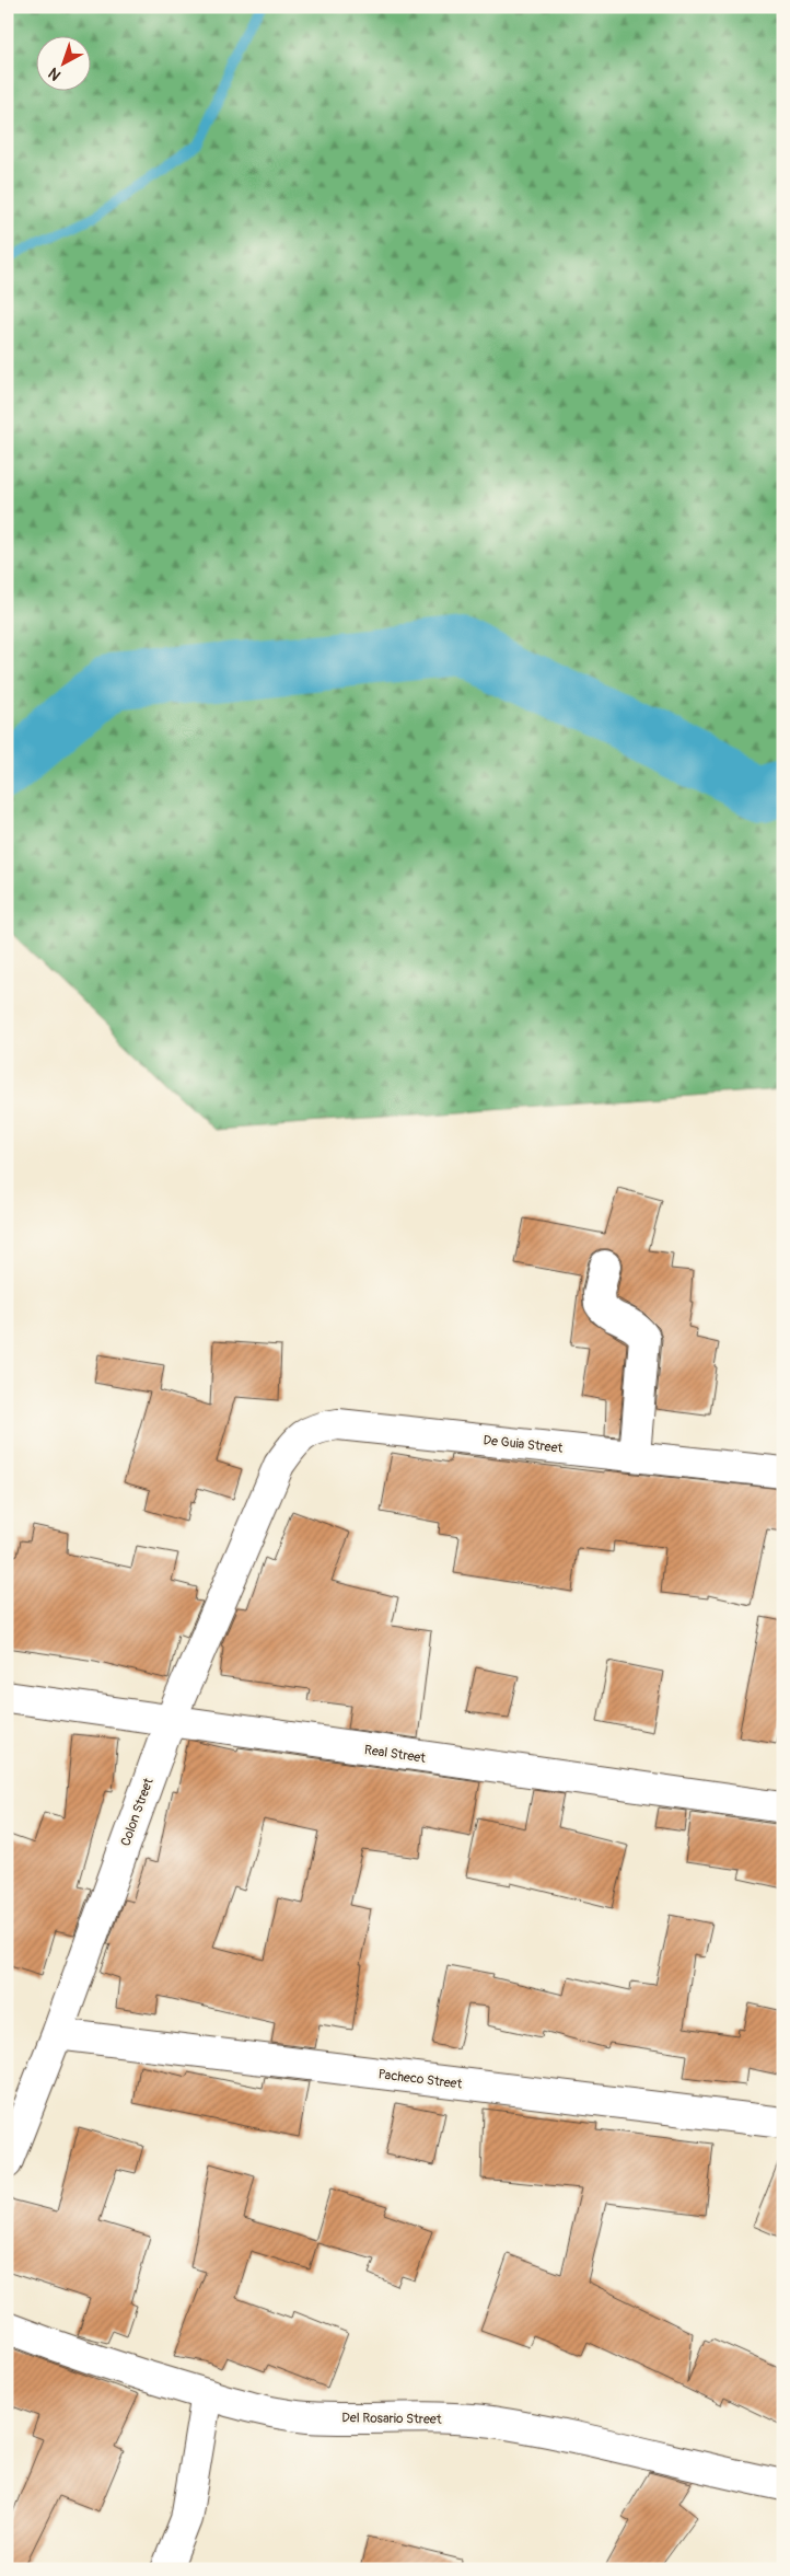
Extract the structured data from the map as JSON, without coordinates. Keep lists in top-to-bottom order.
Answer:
{
  "streets": {
    "street": [
      "De Guia Street",
      "Real Street",
      "Colon Street",
      "Pacheco Street",
      "Del Rosario Street"
    ]
  },
  "crossings": [
    ["De Guia Street", "Colon Street"],
    ["Real Street", "Colon Street"],
    ["Colon Street", "Pacheco Street"]
  ],
  "north": "bottom left"
}
